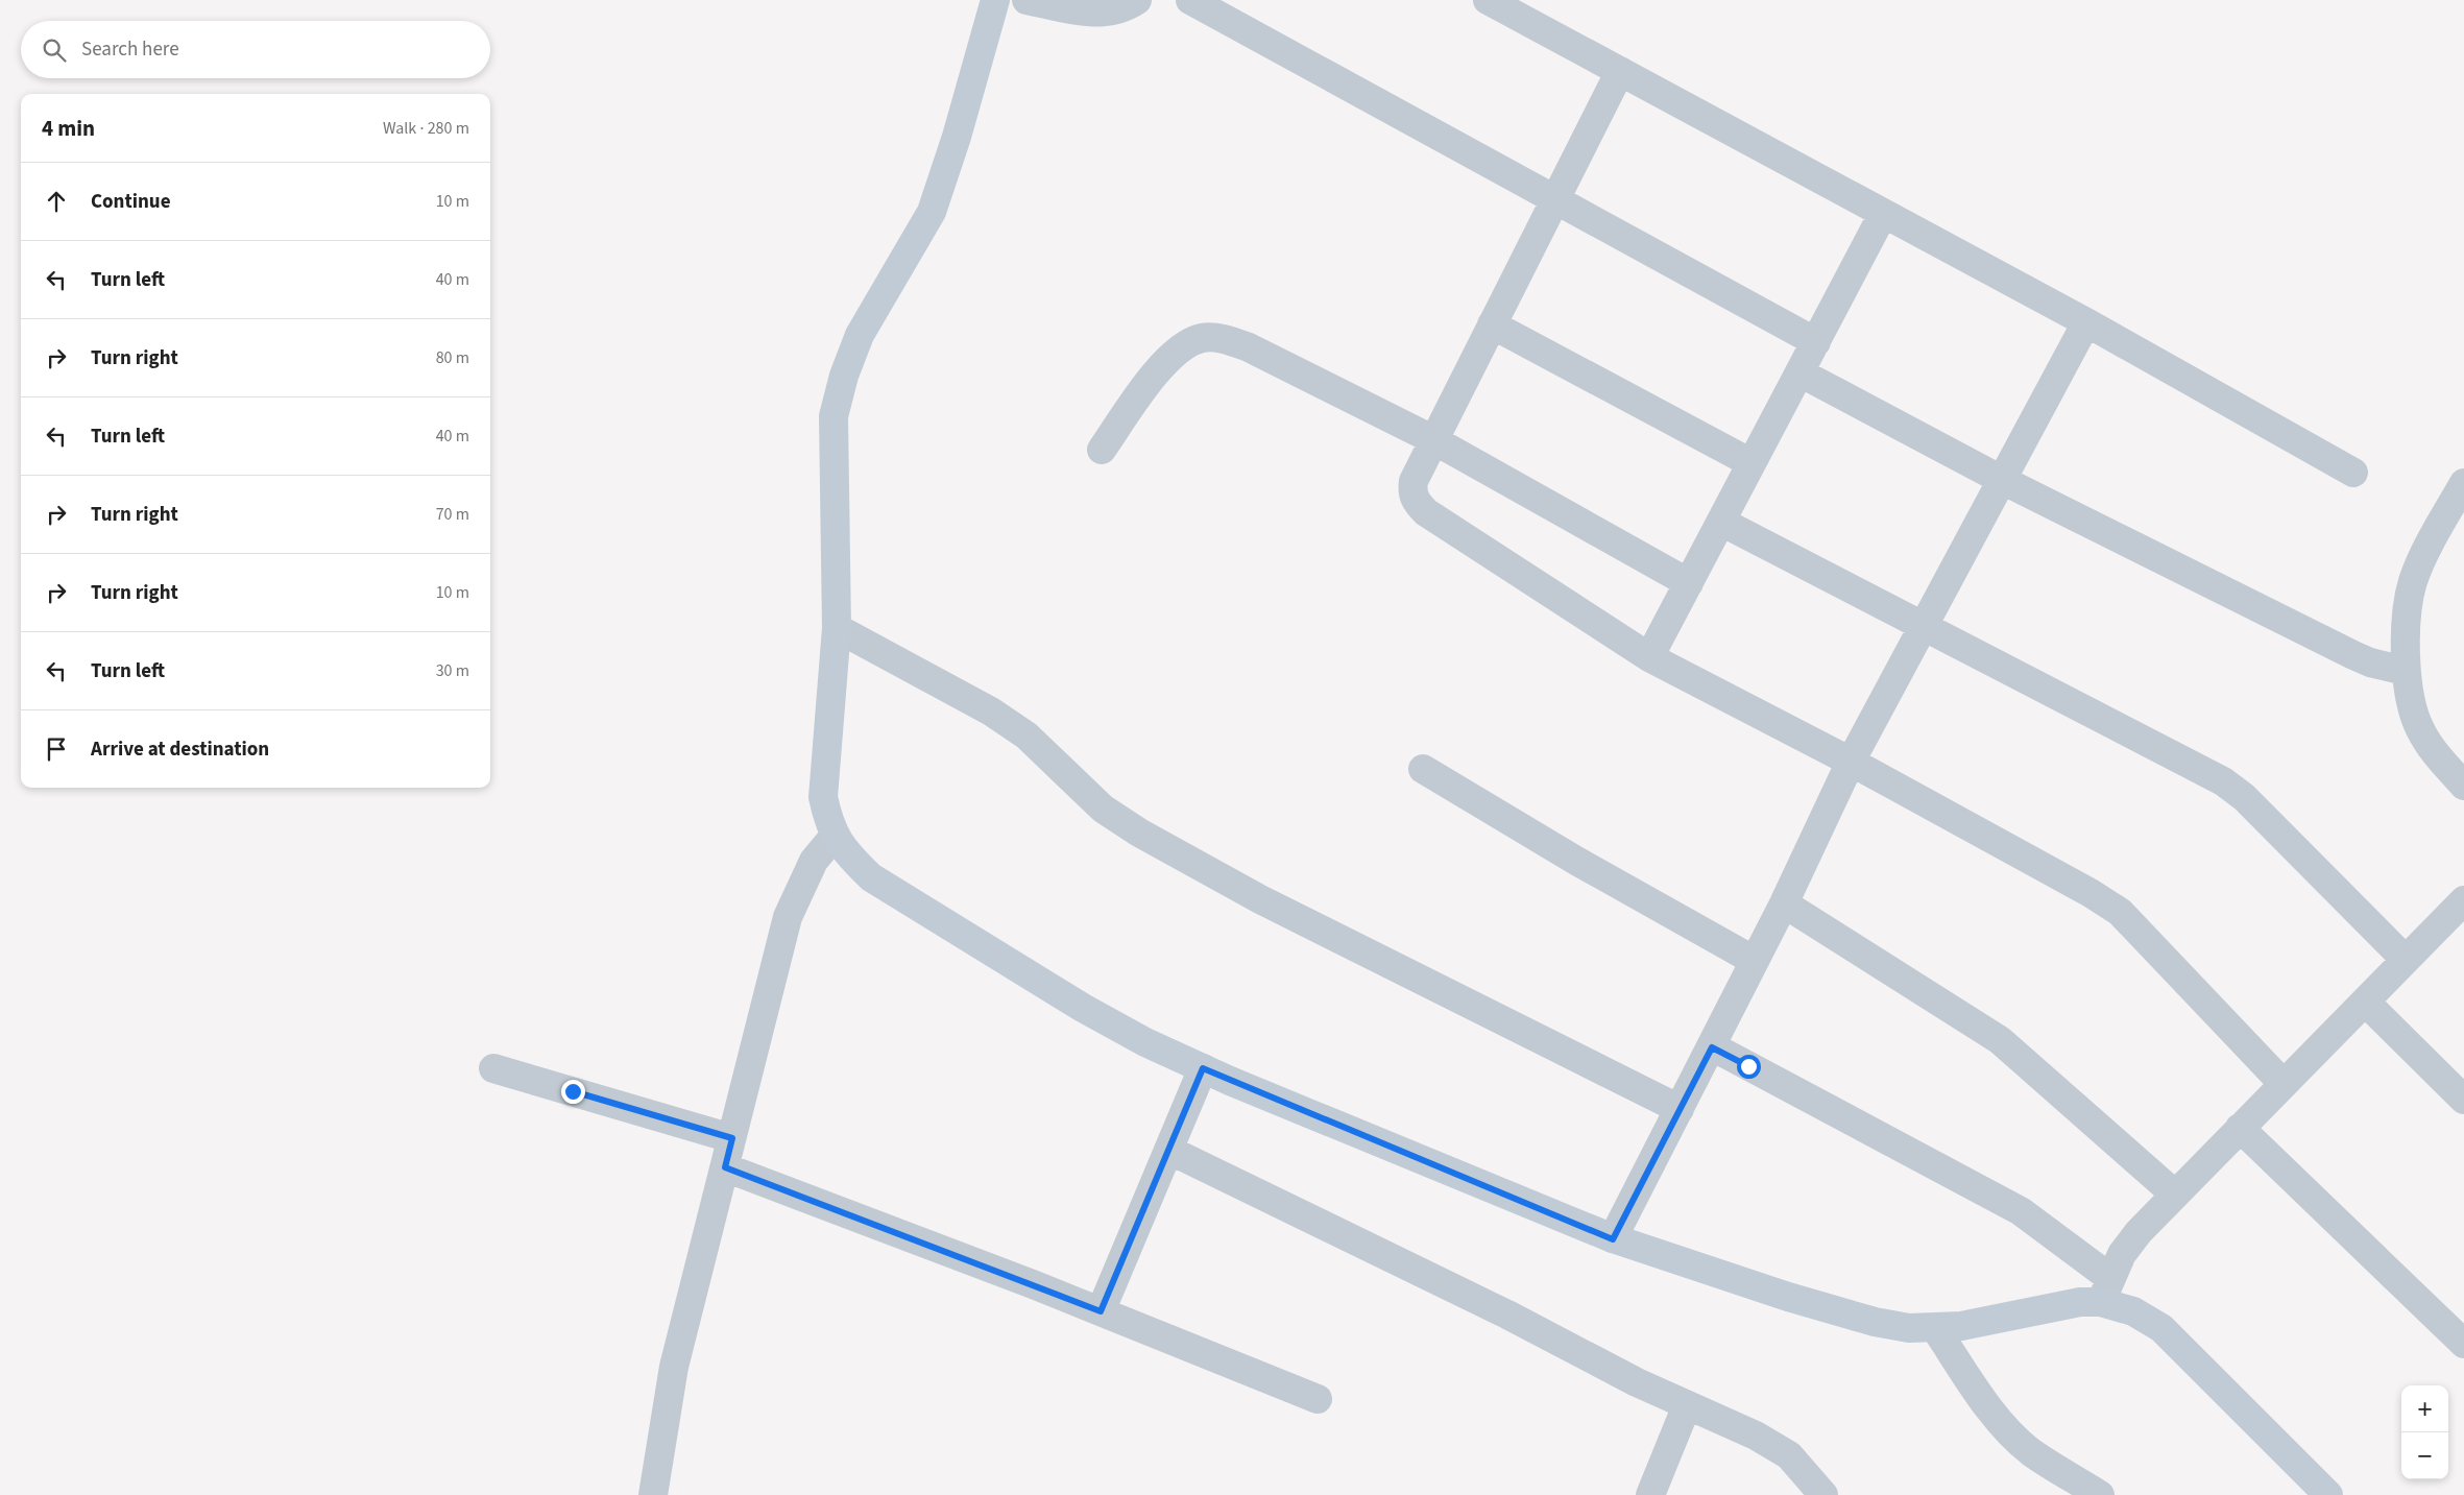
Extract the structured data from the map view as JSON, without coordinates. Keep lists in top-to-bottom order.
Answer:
{
  "page": {
    "search": "Search here",
    "heading": ["4 min", "Walk · 280 m"],
    "list": [
      ["Continue", "10 m"],
      ["Turn left", "40 m"],
      ["Turn right", "80 m"],
      ["Turn left", "40 m"],
      ["Turn right", "70 m"],
      ["Turn right", "10 m"],
      ["Turn left", "30 m"],
      "Arrive at destination"
    ],
    "map_buttons": ["+", "−"]
  }
}
